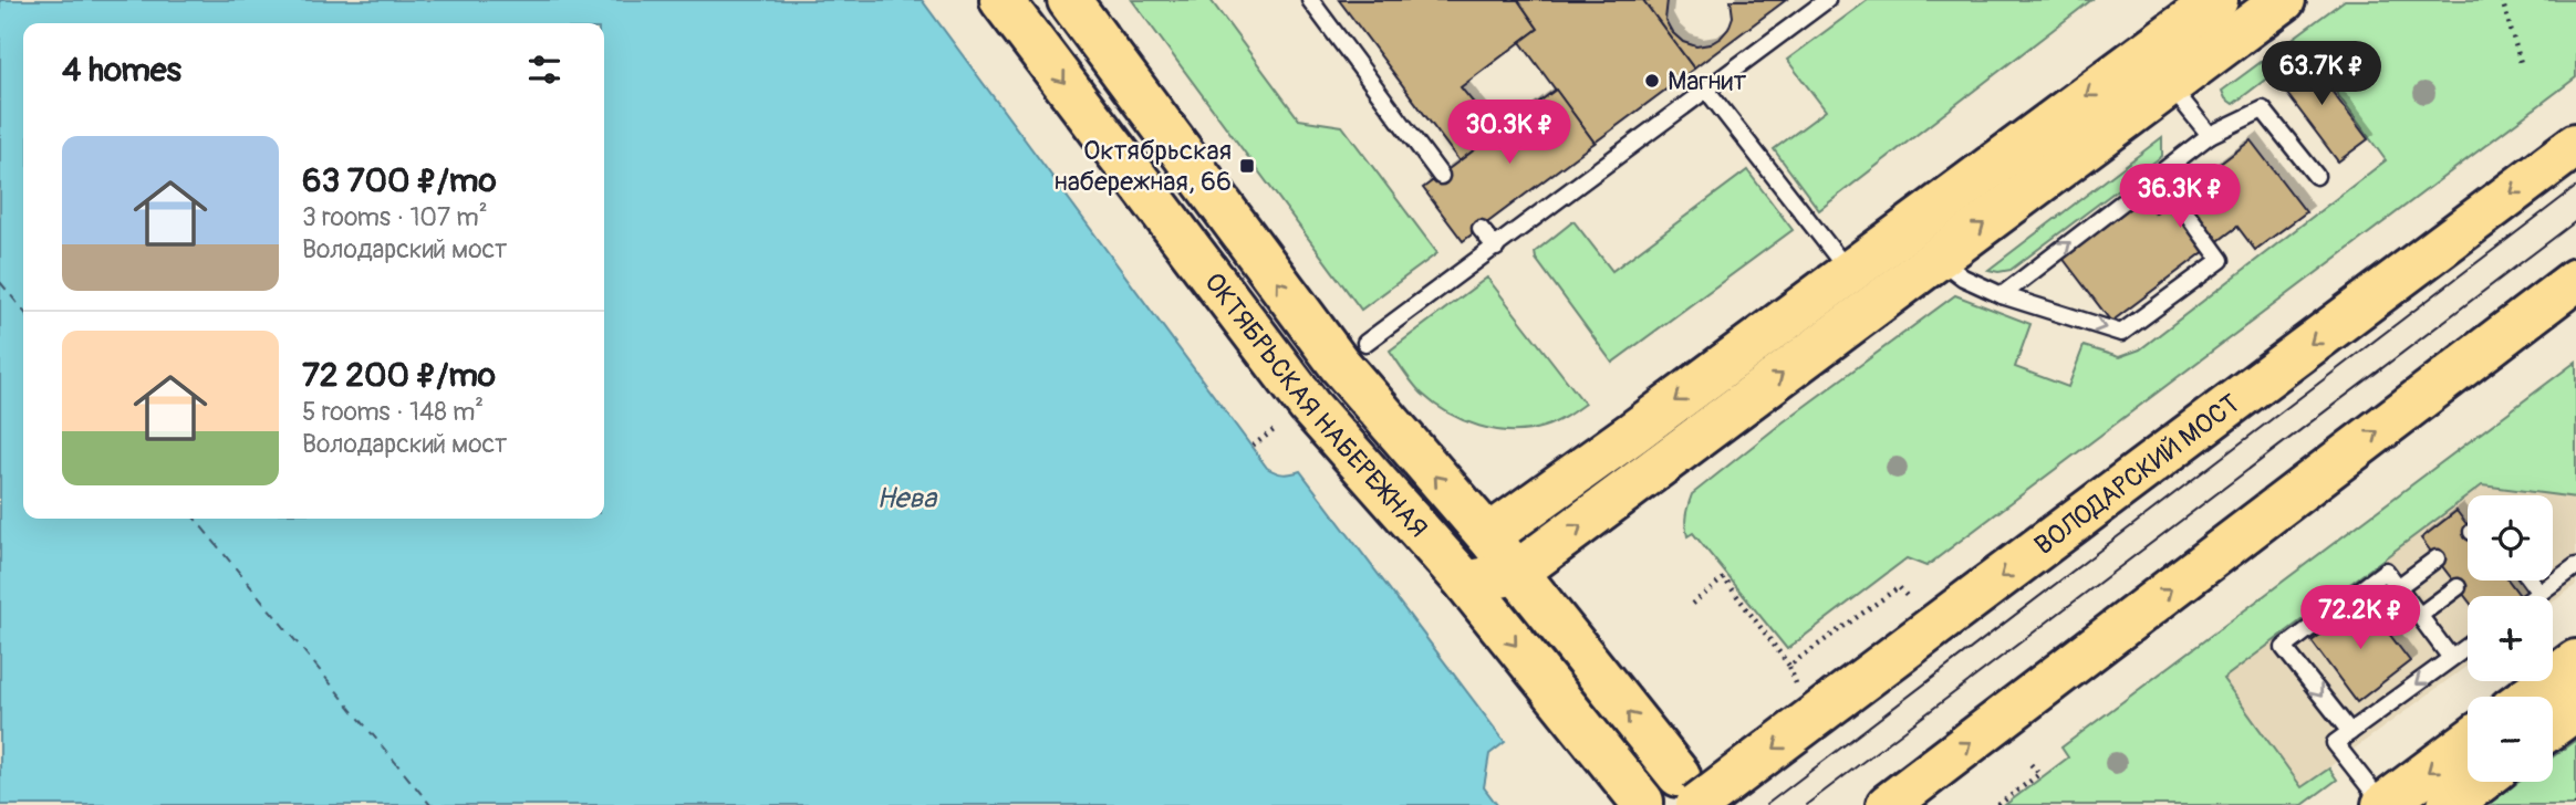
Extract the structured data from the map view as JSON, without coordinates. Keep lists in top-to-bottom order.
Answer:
{
  "streets": {
    "main road": ["ОКТЯБРЬСКАЯ НАБЕРЕЖНАЯ", "ВОЛОДАРСКИЙ МОСТ"]
  },
  "crossings": [
    ["ОКТЯБРЬСКАЯ НАБЕРЕЖНАЯ", "ВОЛОДАРСКИЙ МОСТ"]
  ],
  "water": ["Нева"],
  "places": {
    "other": ["Магнит"],
    "transit": ["Октябрьская набережная, 66"]
  },
  "page": {
    "heading": "4 homes",
    "price": [
      "63.7K ₽",
      "30.3K ₽",
      "36.3K ₽",
      "72.2K ₽"
    ],
    "list": [
      {
        "name": "63 700 ₽/mo",
        "note": "3 rooms · 107 m² · Володарский мост"
      },
      {
        "name": "72 200 ₽/mo",
        "note": "5 rooms · 148 m² · Володарский мост"
      }
    ],
    "map_buttons": ["+", "−"]
  }
}
